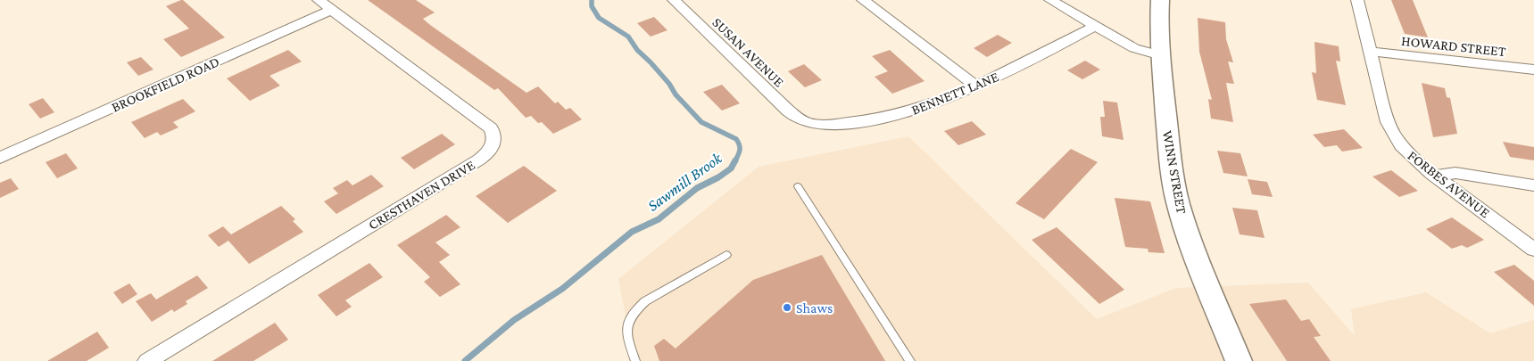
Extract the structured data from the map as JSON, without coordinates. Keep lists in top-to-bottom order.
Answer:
{
  "streets": {
    "main road": ["WINN STREET"],
    "street": [
      "HOWARD STREET",
      "SUSAN AVENUE",
      "BROOKFIELD ROAD",
      "BENNETT LANE",
      "FORBES AVENUE",
      "CRESTHAVEN DRIVE"
    ]
  },
  "crossings": [
    ["HOWARD STREET", "FORBES AVENUE"],
    ["SUSAN AVENUE", "BENNETT LANE"],
    ["BROOKFIELD ROAD", "CRESTHAVEN DRIVE"]
  ],
  "water": ["Sawmill Brook"],
  "places": ["Shaws"]
}
